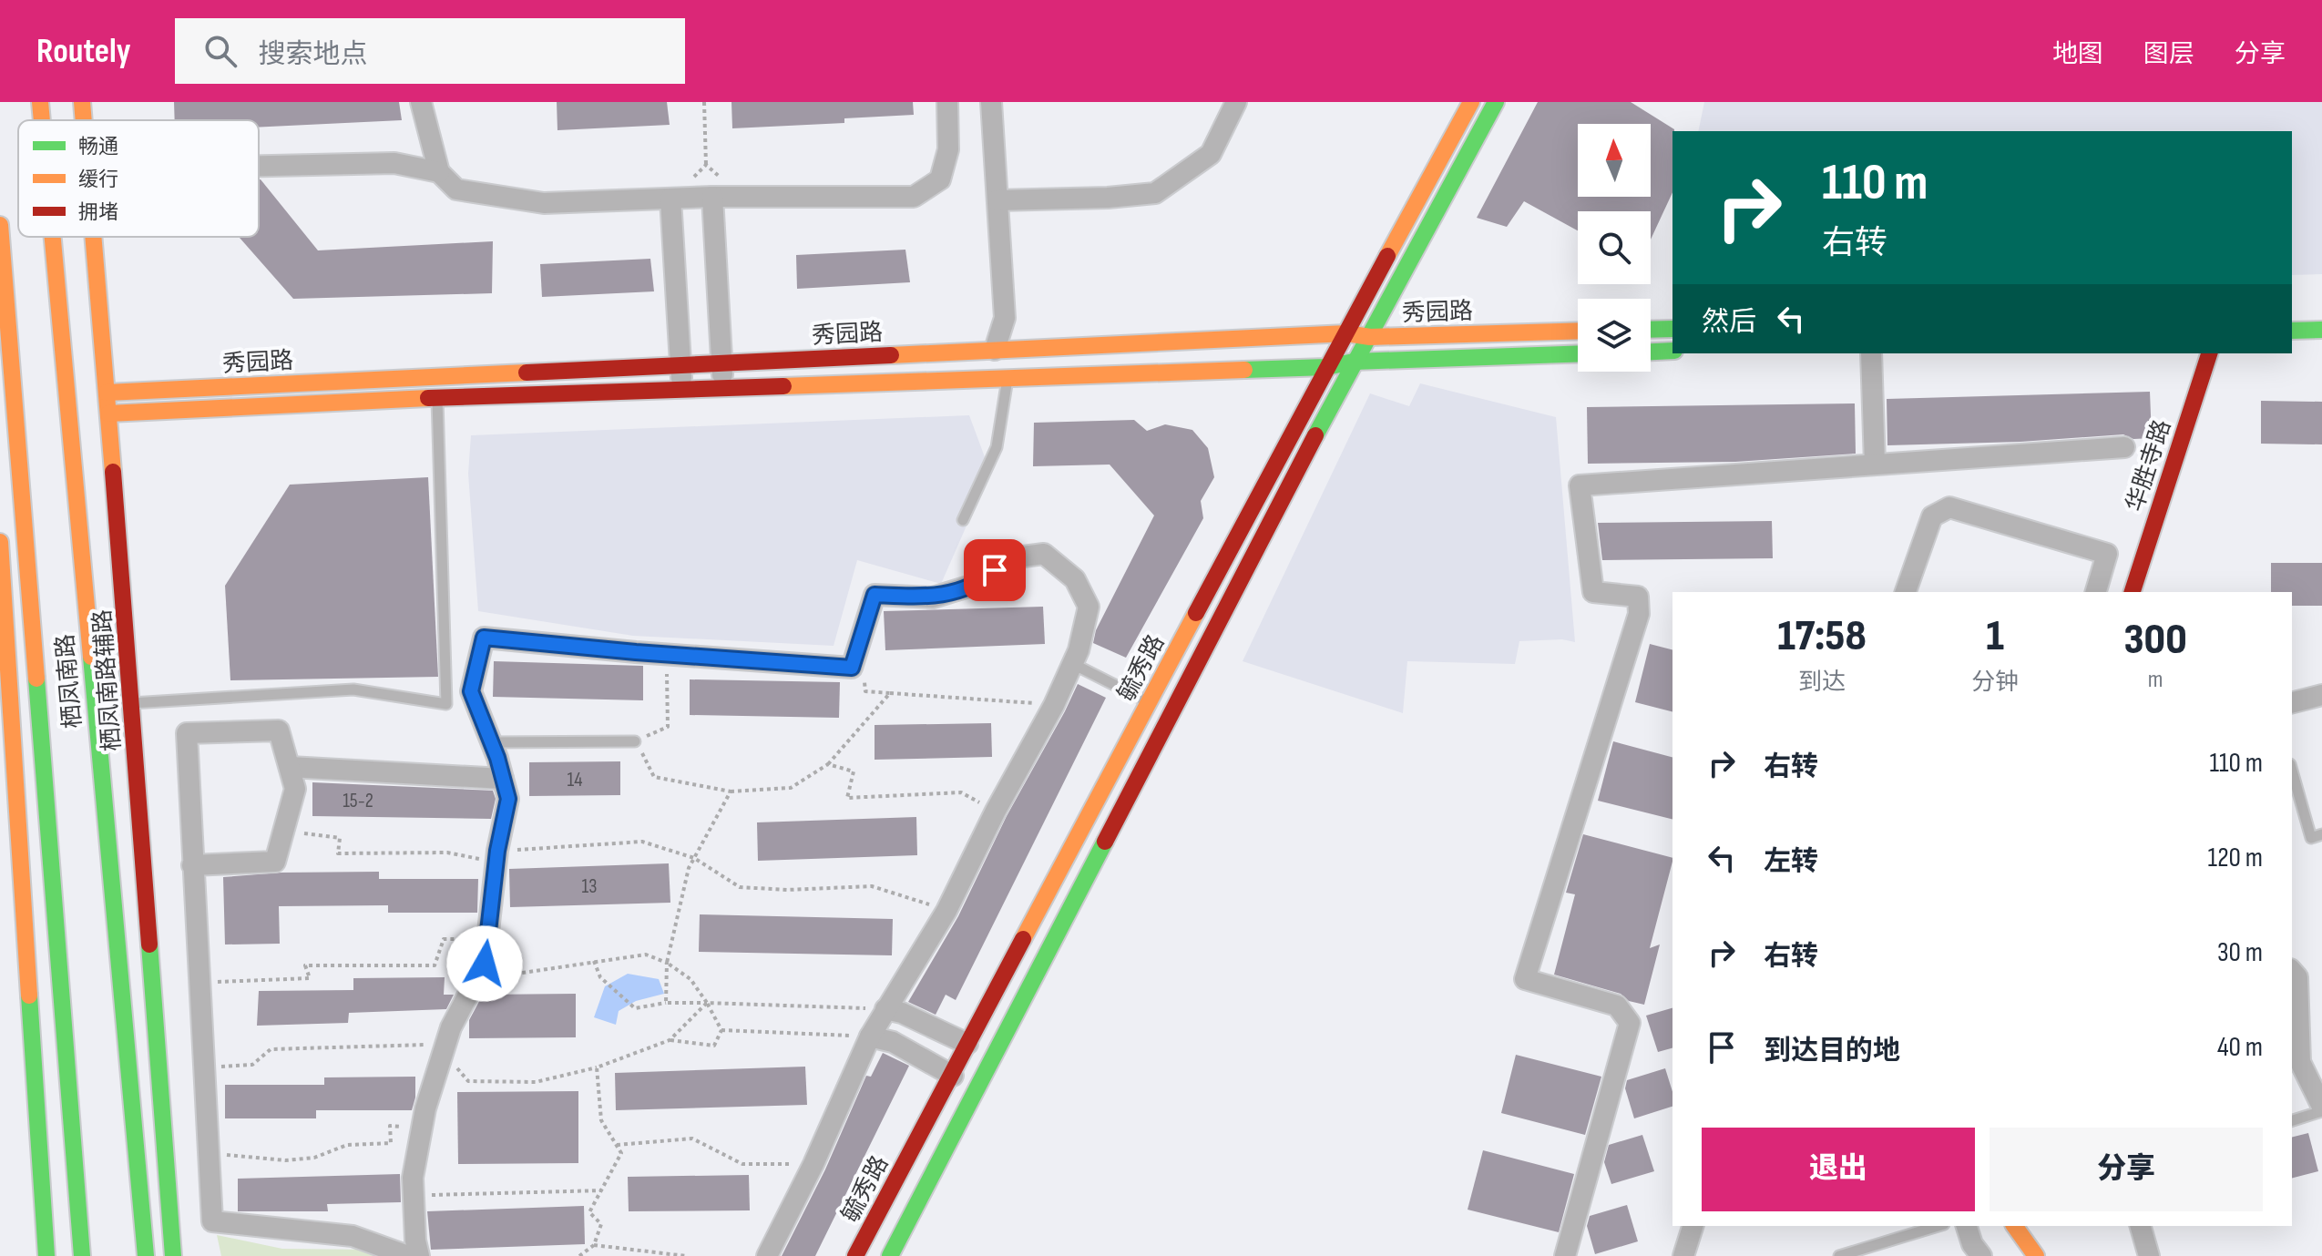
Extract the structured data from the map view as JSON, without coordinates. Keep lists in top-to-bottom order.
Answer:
{
  "streets": {
    "street": [
      "秀园路",
      "华胜寺路",
      "毓秀路",
      "栖凤南路辅路",
      "栖凤南路"
    ]
  },
  "crossings": [
    ["秀园路", "毓秀路"],
    ["秀园路", "栖凤南路辅路"]
  ],
  "house_numbers": ["14", "15-2", "13"],
  "legend": ["畅通", "缓行", "拥堵"],
  "north": "top",
  "page": {
    "header": "Routely",
    "search": "搜索地点",
    "nav": ["地图", "图层", "分享"],
    "turn": ["110 m", "右转"],
    "then": "然后",
    "eta": [
      "17:58",
      "到达",
      "1",
      "分钟",
      "300",
      "m"
    ],
    "list": [
      {
        "name": "右转",
        "value": "110 m"
      },
      {
        "name": "左转",
        "value": "120 m"
      },
      {
        "name": "右转",
        "value": "30 m"
      },
      {
        "name": "到达目的地",
        "value": "40 m"
      }
    ],
    "buttons": ["退出", "分享"]
  }
}
